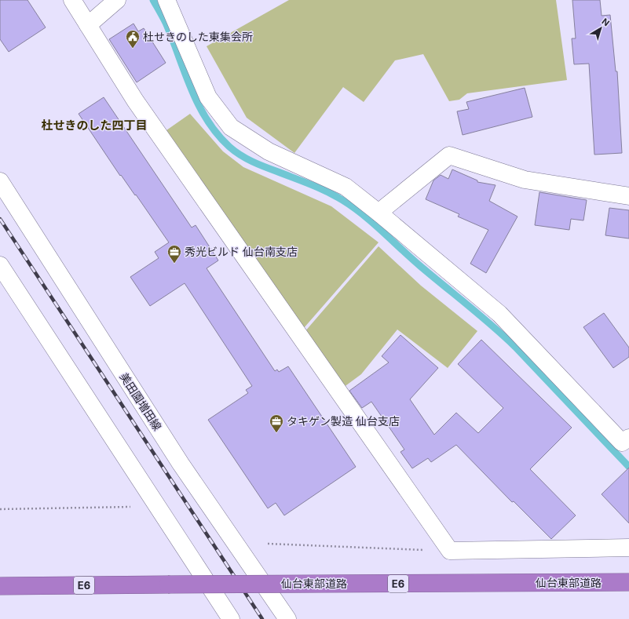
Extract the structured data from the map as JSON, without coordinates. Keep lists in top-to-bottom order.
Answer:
{
  "streets": {
    "highway": ["仙台東部道路", "E6"],
    "street": ["美田園増田線"]
  },
  "districts": ["杜せきのした四丁目"],
  "places": {
    "public building": ["杜せきのした東集会所"],
    "office": ["秀光ビルド 仙台南支店", "タキゲン製造 仙台支店"]
  },
  "north": "top right"
}
